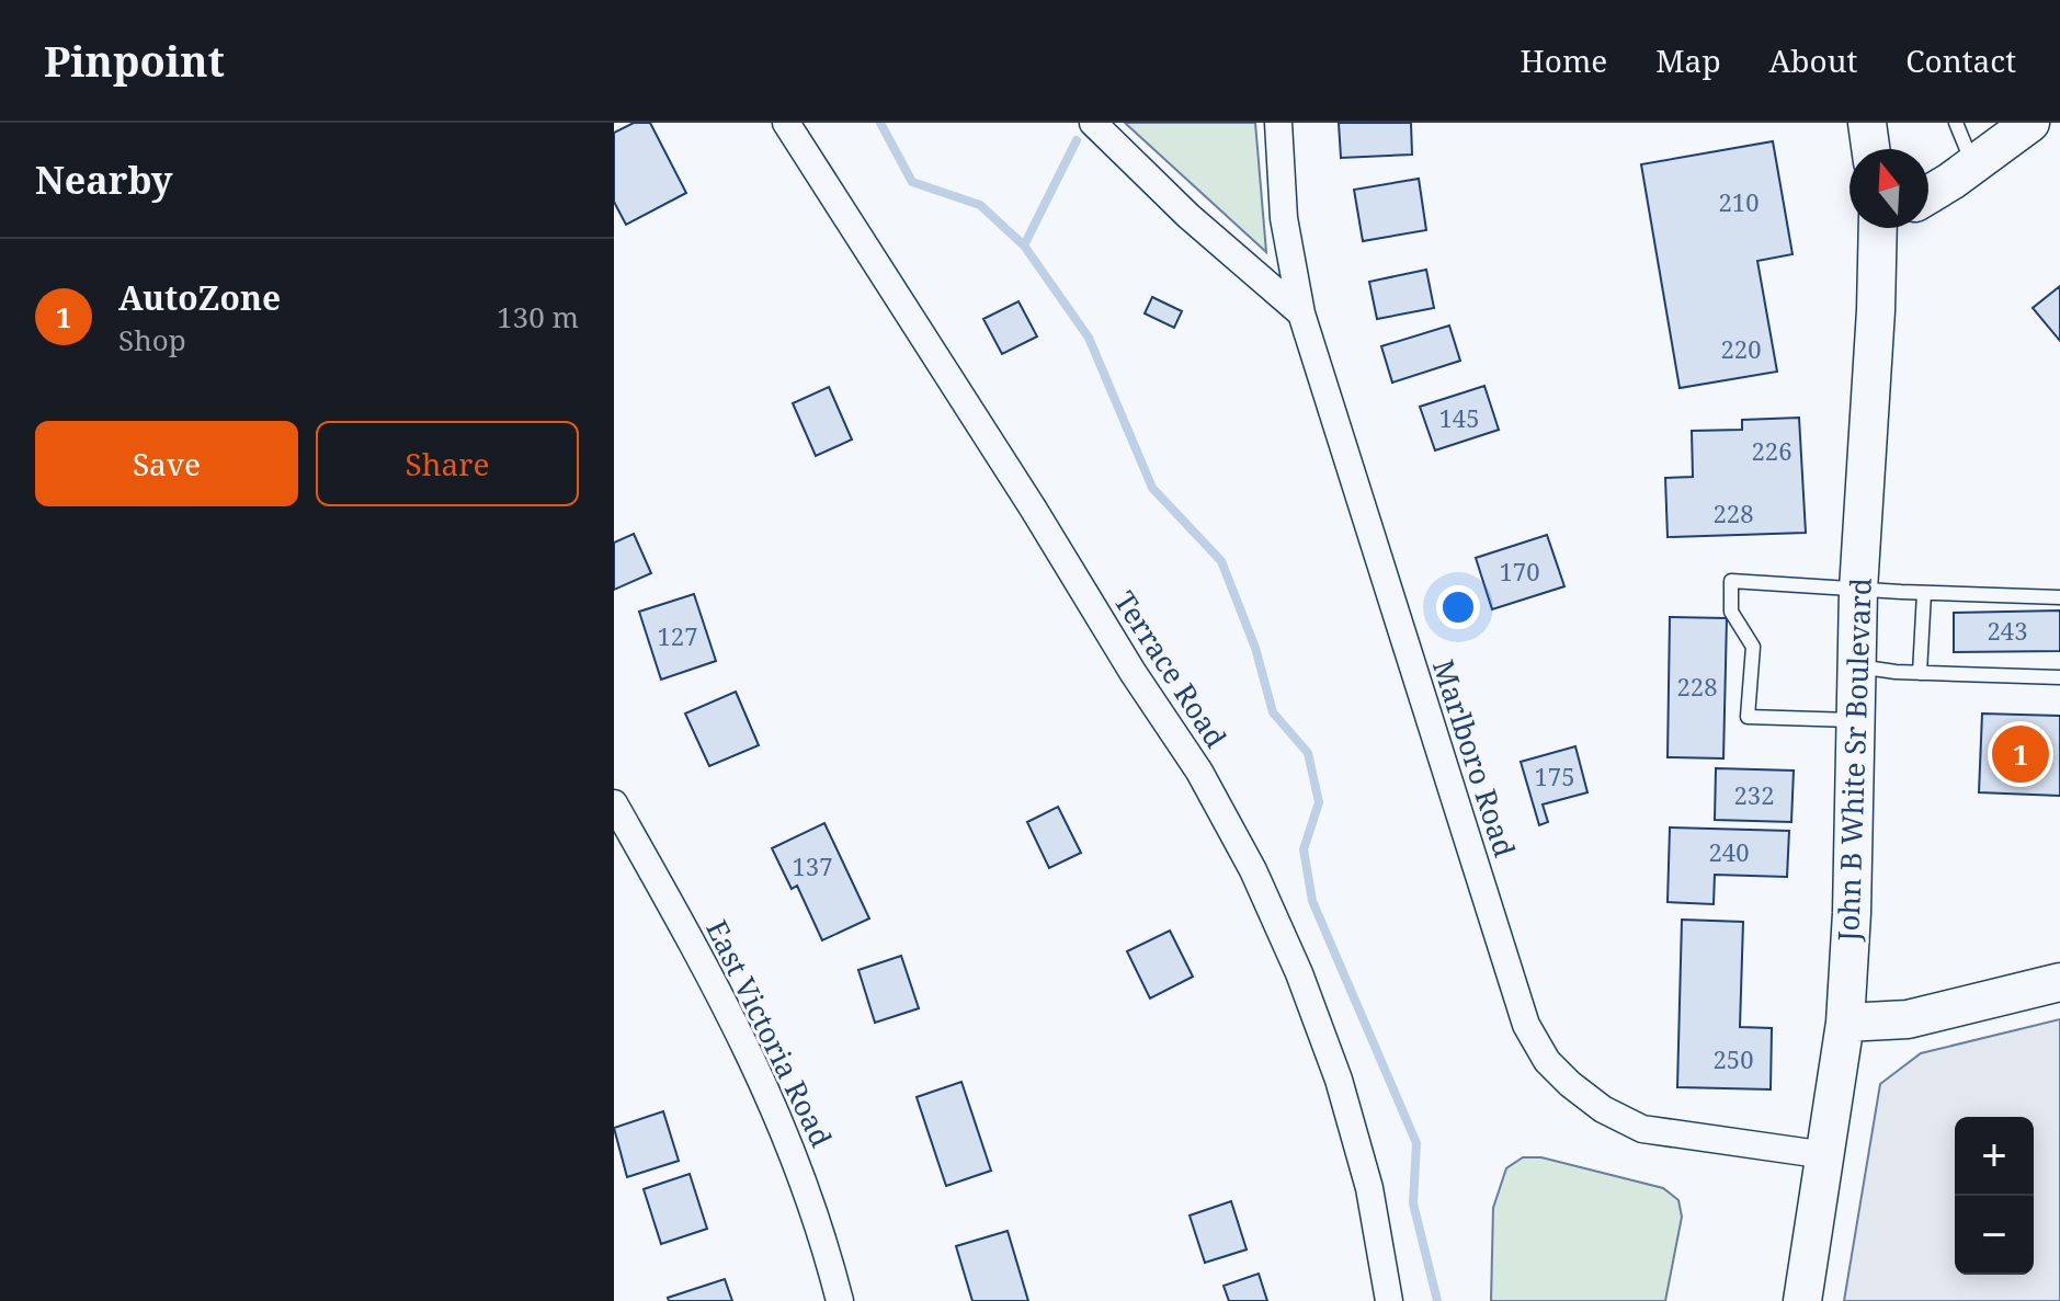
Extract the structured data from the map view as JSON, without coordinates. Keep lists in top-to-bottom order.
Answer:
{
  "streets": {
    "main road": ["John B White Sr Boulevard"],
    "street": ["Terrace Road", "Marlboro Road", "East Victoria Road"]
  },
  "crossings": [
    ["Marlboro Road", "John B White Sr Boulevard"]
  ],
  "house_numbers": [
    "210",
    "220",
    "145",
    "226",
    "228",
    "170",
    "243",
    "127",
    "228",
    "175",
    "232",
    "240",
    "137",
    "250"
  ],
  "north": "top",
  "page": {
    "header": "Pinpoint",
    "nav": [
      "Home",
      "Map",
      "About",
      "Contact"
    ],
    "heading": "Nearby",
    "list": [
      {
        "mark": "1",
        "name": "AutoZone",
        "note": "Shop",
        "value": "130 m"
      }
    ],
    "buttons": ["Save", "Share"],
    "pins": "1",
    "map_buttons": ["+", "−"]
  }
}
